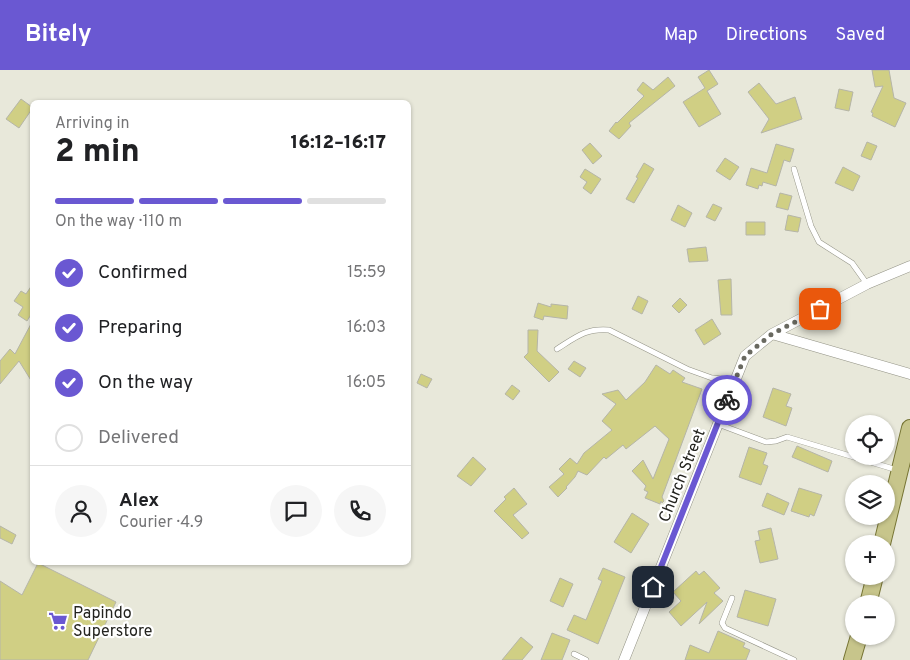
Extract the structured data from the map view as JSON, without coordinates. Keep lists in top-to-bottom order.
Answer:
{
  "streets": {
    "street": ["Church Street"]
  },
  "places": {
    "supermarket": ["Papindo Superstore"]
  },
  "page": {
    "header": "Bitely",
    "nav": ["Map", "Directions", "Saved"],
    "heading": ["2 min", "Arriving in", "16:12–16:17"],
    "panel": ["Alex", "Courier · 4.9"],
    "bar": "On the way · 110 m",
    "list": [
      ["Confirmed", "15:59"],
      ["Preparing", "16:03"],
      ["On the way", "16:05"],
      "Delivered"
    ],
    "map_buttons": ["+", "−"]
  }
}
